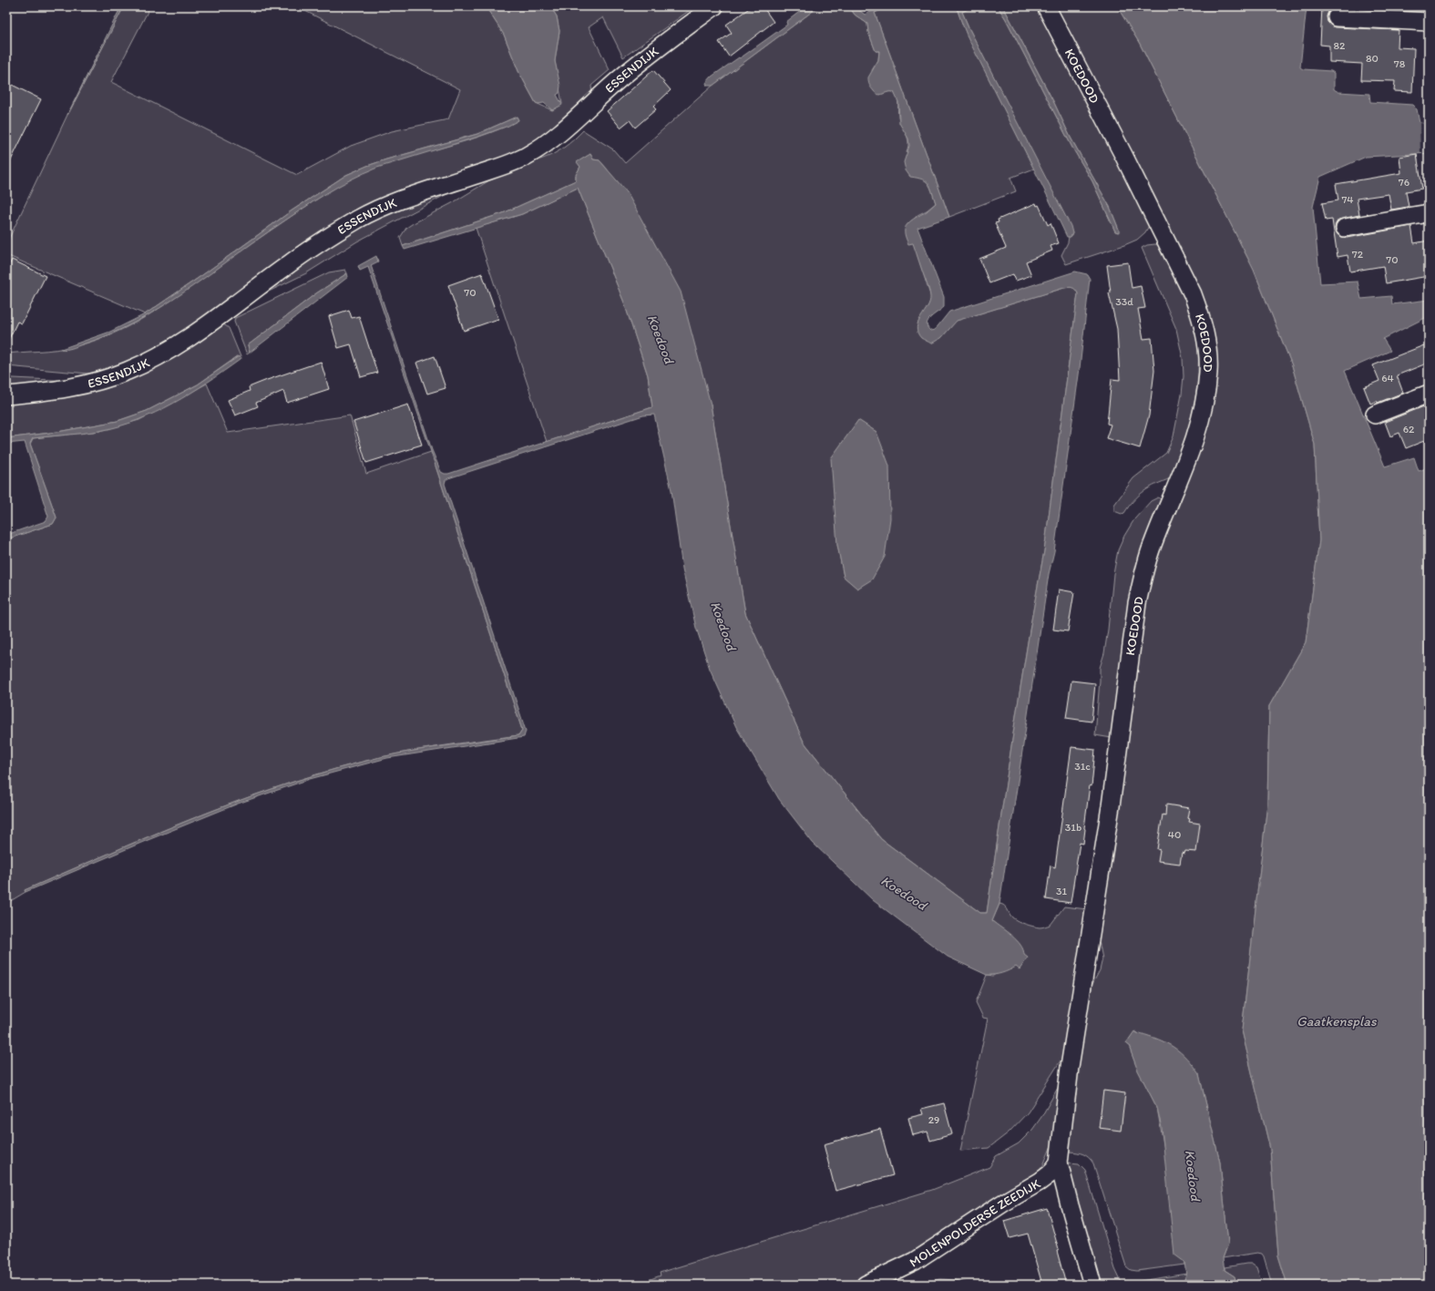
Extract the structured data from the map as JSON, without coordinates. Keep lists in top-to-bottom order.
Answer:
{
  "streets": {
    "street": ["ESSENDIJK", "KOEDOOD", "MOLENPOLDERSE ZEEDIJK"]
  },
  "crossings": [
    ["KOEDOOD", "MOLENPOLDERSE ZEEDIJK"]
  ],
  "water": ["Koedood", "Gaatkensplas"],
  "house_numbers": [
    "82",
    "80",
    "78",
    "76",
    "74",
    "72",
    "70",
    "70",
    "33d",
    "64",
    "62",
    "31c",
    "31b",
    "40",
    "31",
    "29"
  ]
}
